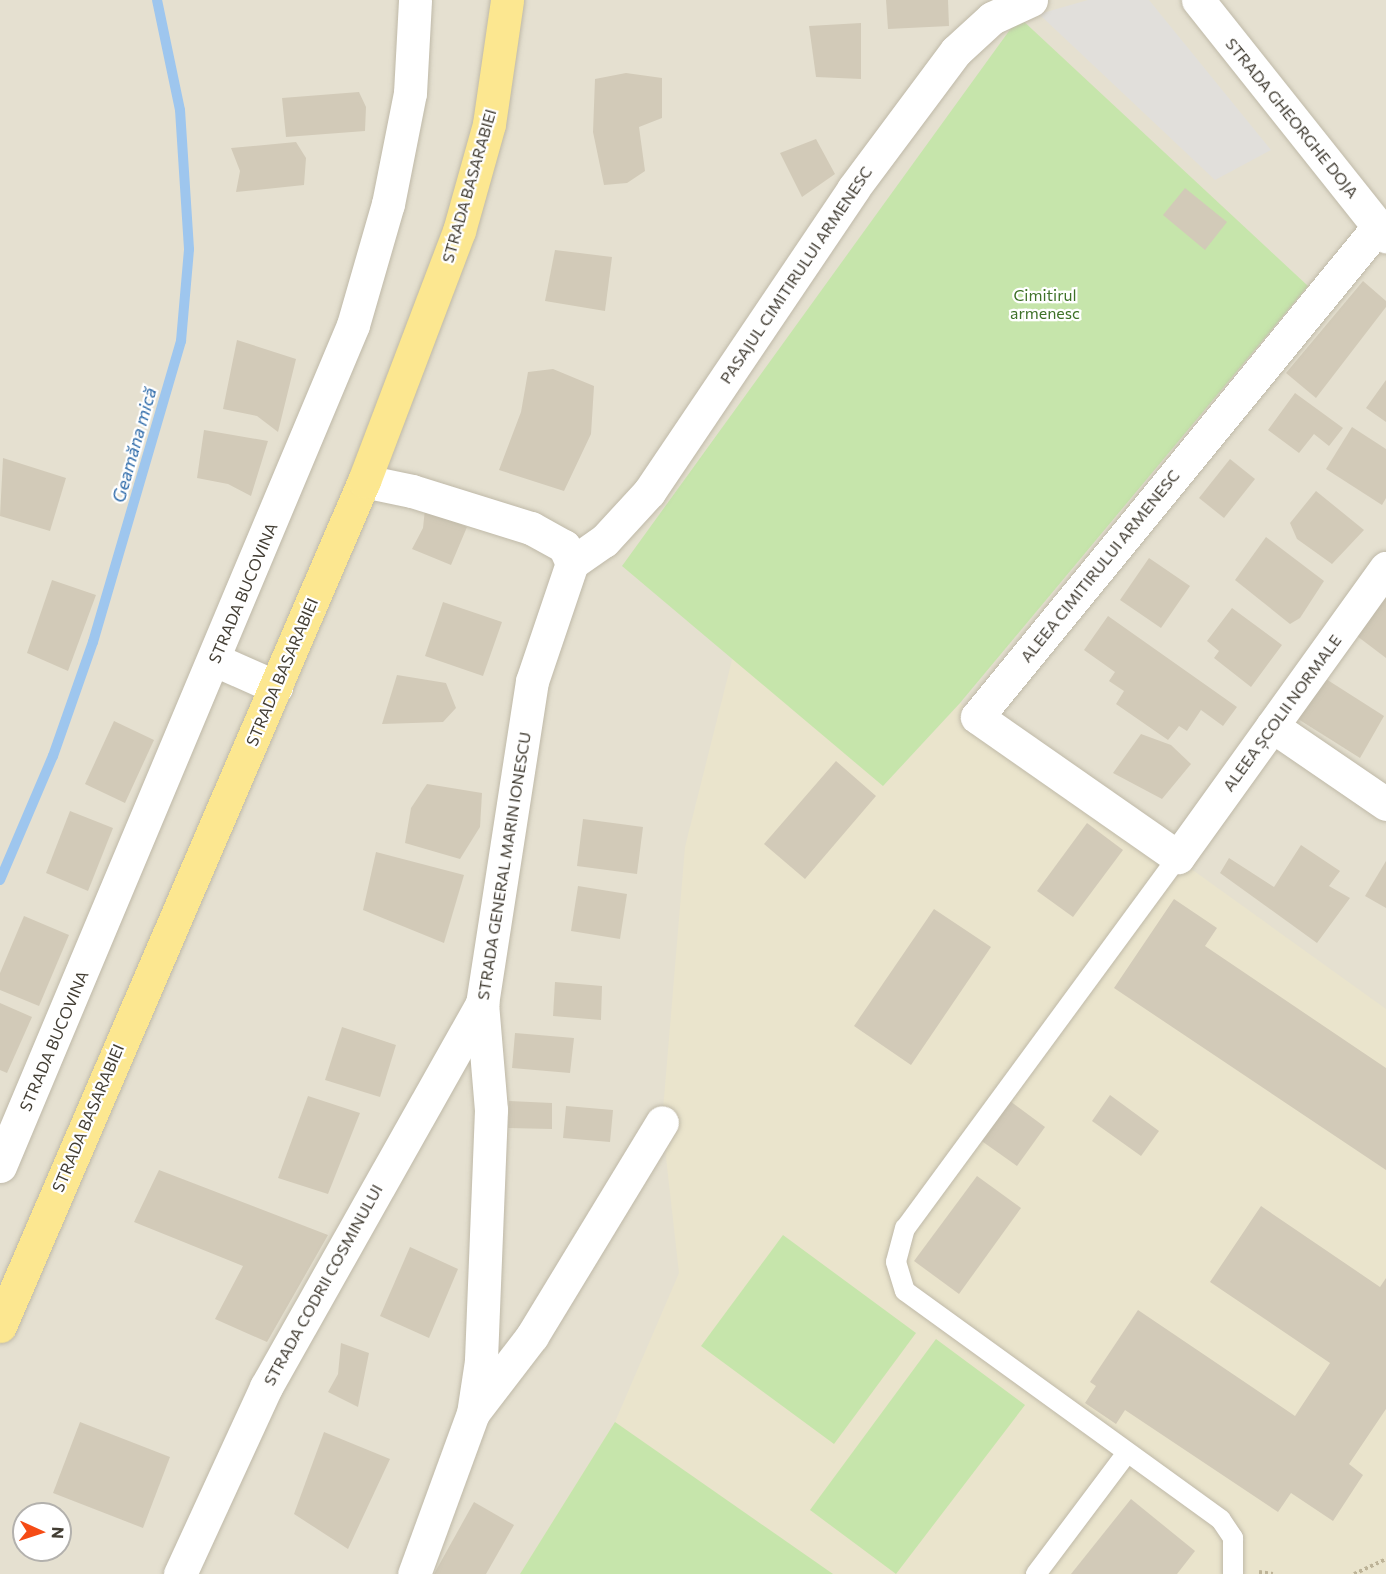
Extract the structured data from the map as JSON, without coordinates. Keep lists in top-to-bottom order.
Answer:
{
  "streets": {
    "main road": ["STRADA BASARABIEI"],
    "street": [
      "STRADA GHEORGHE DOJA",
      "PASAJUL CIMITIRULUI ARMENESC",
      "ALEEA CIMITIRULUI ARMENESC",
      "STRADA BUCOVINA",
      "ALEEA ȘCOLII NORMALE",
      "STRADA GENERAL MARIN IONESCU",
      "STRADA CODRII COSMINULUI"
    ]
  },
  "crossings": [
    ["STRADA GHEORGHE DOJA", "ALEEA CIMITIRULUI ARMENESC"],
    ["PASAJUL CIMITIRULUI ARMENESC", "STRADA GENERAL MARIN IONESCU"],
    ["ALEEA CIMITIRULUI ARMENESC", "ALEEA ȘCOLII NORMALE"],
    ["STRADA GENERAL MARIN IONESCU", "STRADA CODRII COSMINULUI"]
  ],
  "water": ["Geamăna mică"],
  "parks": ["Cimitirul armenesc"],
  "north": "right"
}
